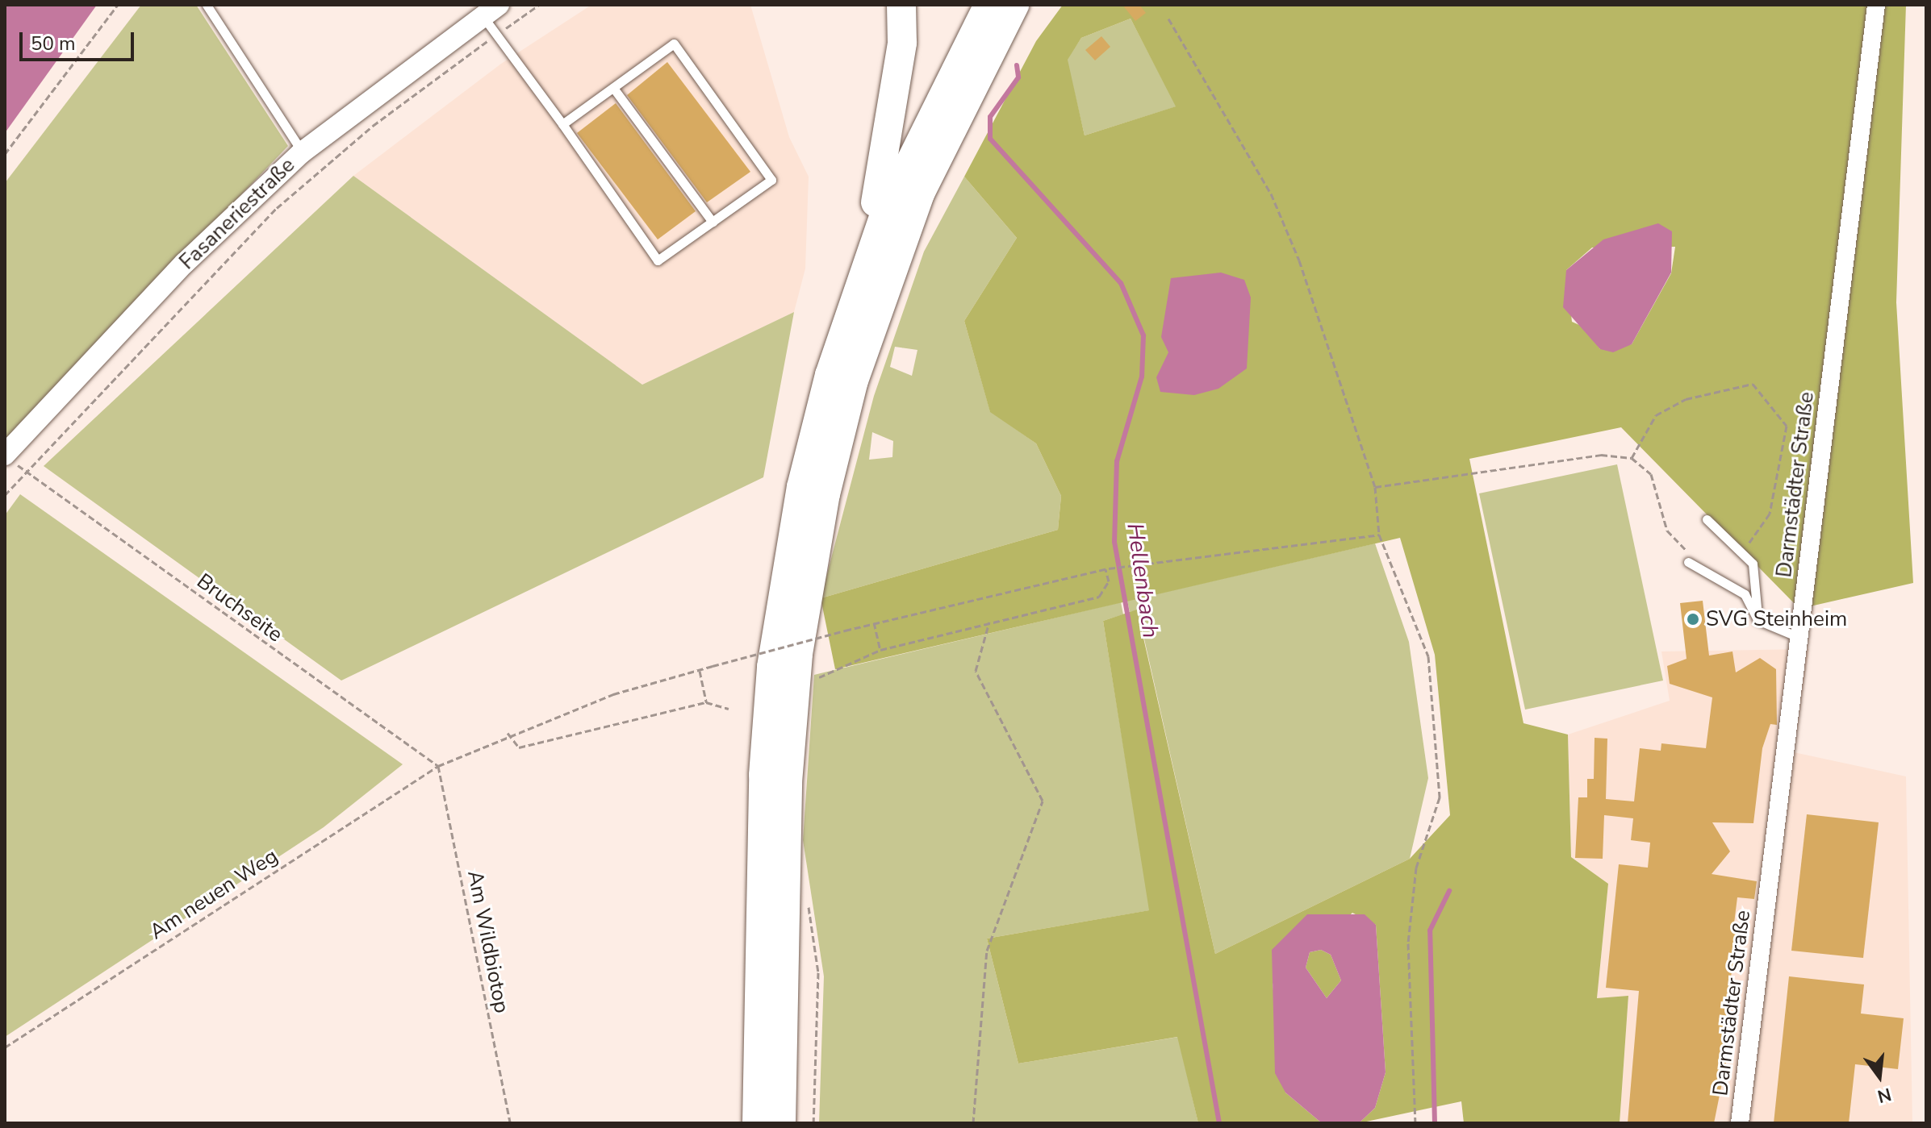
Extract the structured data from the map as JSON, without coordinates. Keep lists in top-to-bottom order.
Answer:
{
  "streets": {
    "street": ["Fasaneriestraße", "Darmstädter Straße"],
    "path": ["Bruchseite", "Am neuen Weg", "Am Wildbiotop"]
  },
  "crossings": [
    ["Bruchseite", "Am neuen Weg"],
    ["Bruchseite", "Am Wildbiotop"],
    ["Am neuen Weg", "Am Wildbiotop"]
  ],
  "water": ["Hellenbach"],
  "places": ["SVG Steinheim"],
  "scale_bar": "50 m",
  "north": "bottom"
}
